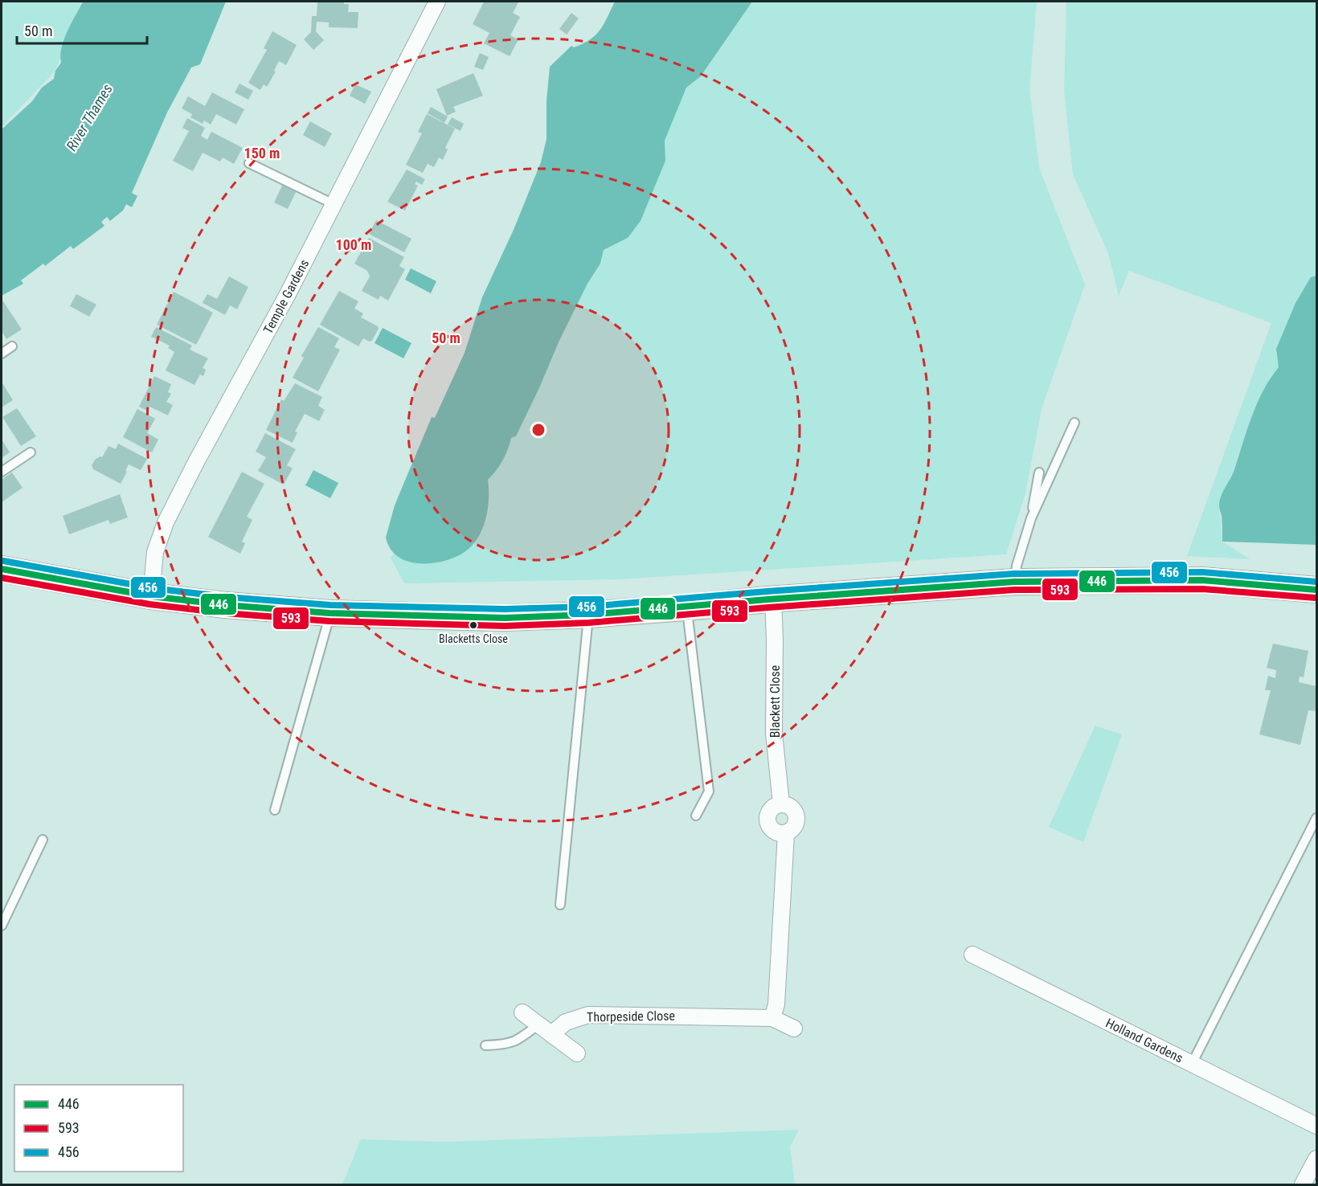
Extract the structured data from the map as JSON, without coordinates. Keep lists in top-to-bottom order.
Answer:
{
  "streets": {
    "street": [
      "Temple Gardens",
      "Blackett Close",
      "Thorpeside Close",
      "Holland Gardens"
    ]
  },
  "water": ["River Thames"],
  "places": ["Blacketts Close"],
  "lines": ["transit line 456", "transit line 446", "transit line 593"],
  "legend": ["446", "593", "456"],
  "scale_bar": "50 m",
  "rings": ["150 m", "100 m", "50 m"]
}
